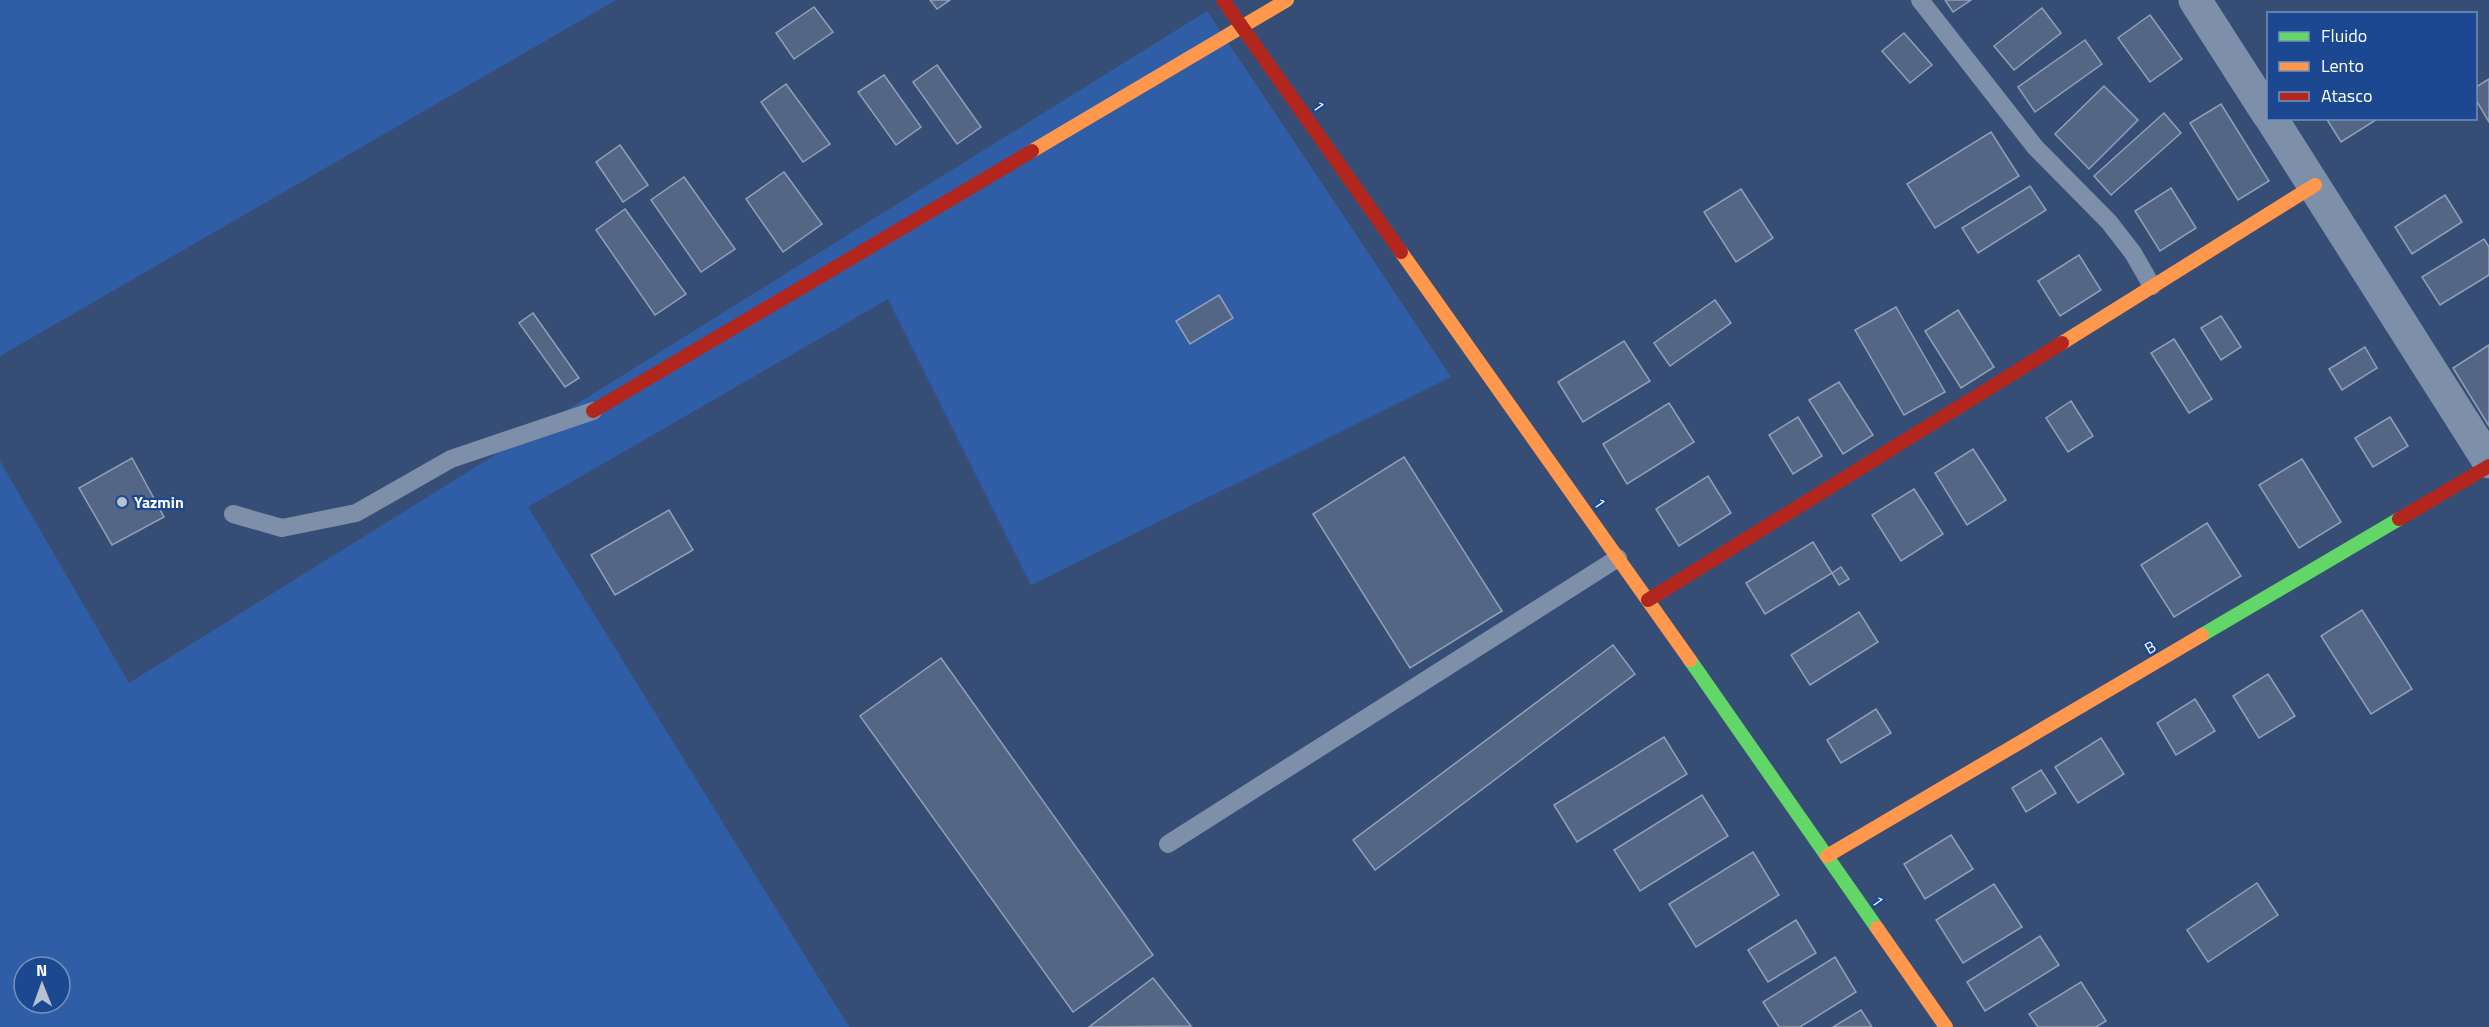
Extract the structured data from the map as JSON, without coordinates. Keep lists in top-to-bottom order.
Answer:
{
  "streets": {
    "street": ["1", "B"]
  },
  "crossings": [
    ["1", "B"]
  ],
  "places": ["Yazmin"],
  "legend": ["Fluido", "Lento", "Atasco"],
  "north": "top"
}
